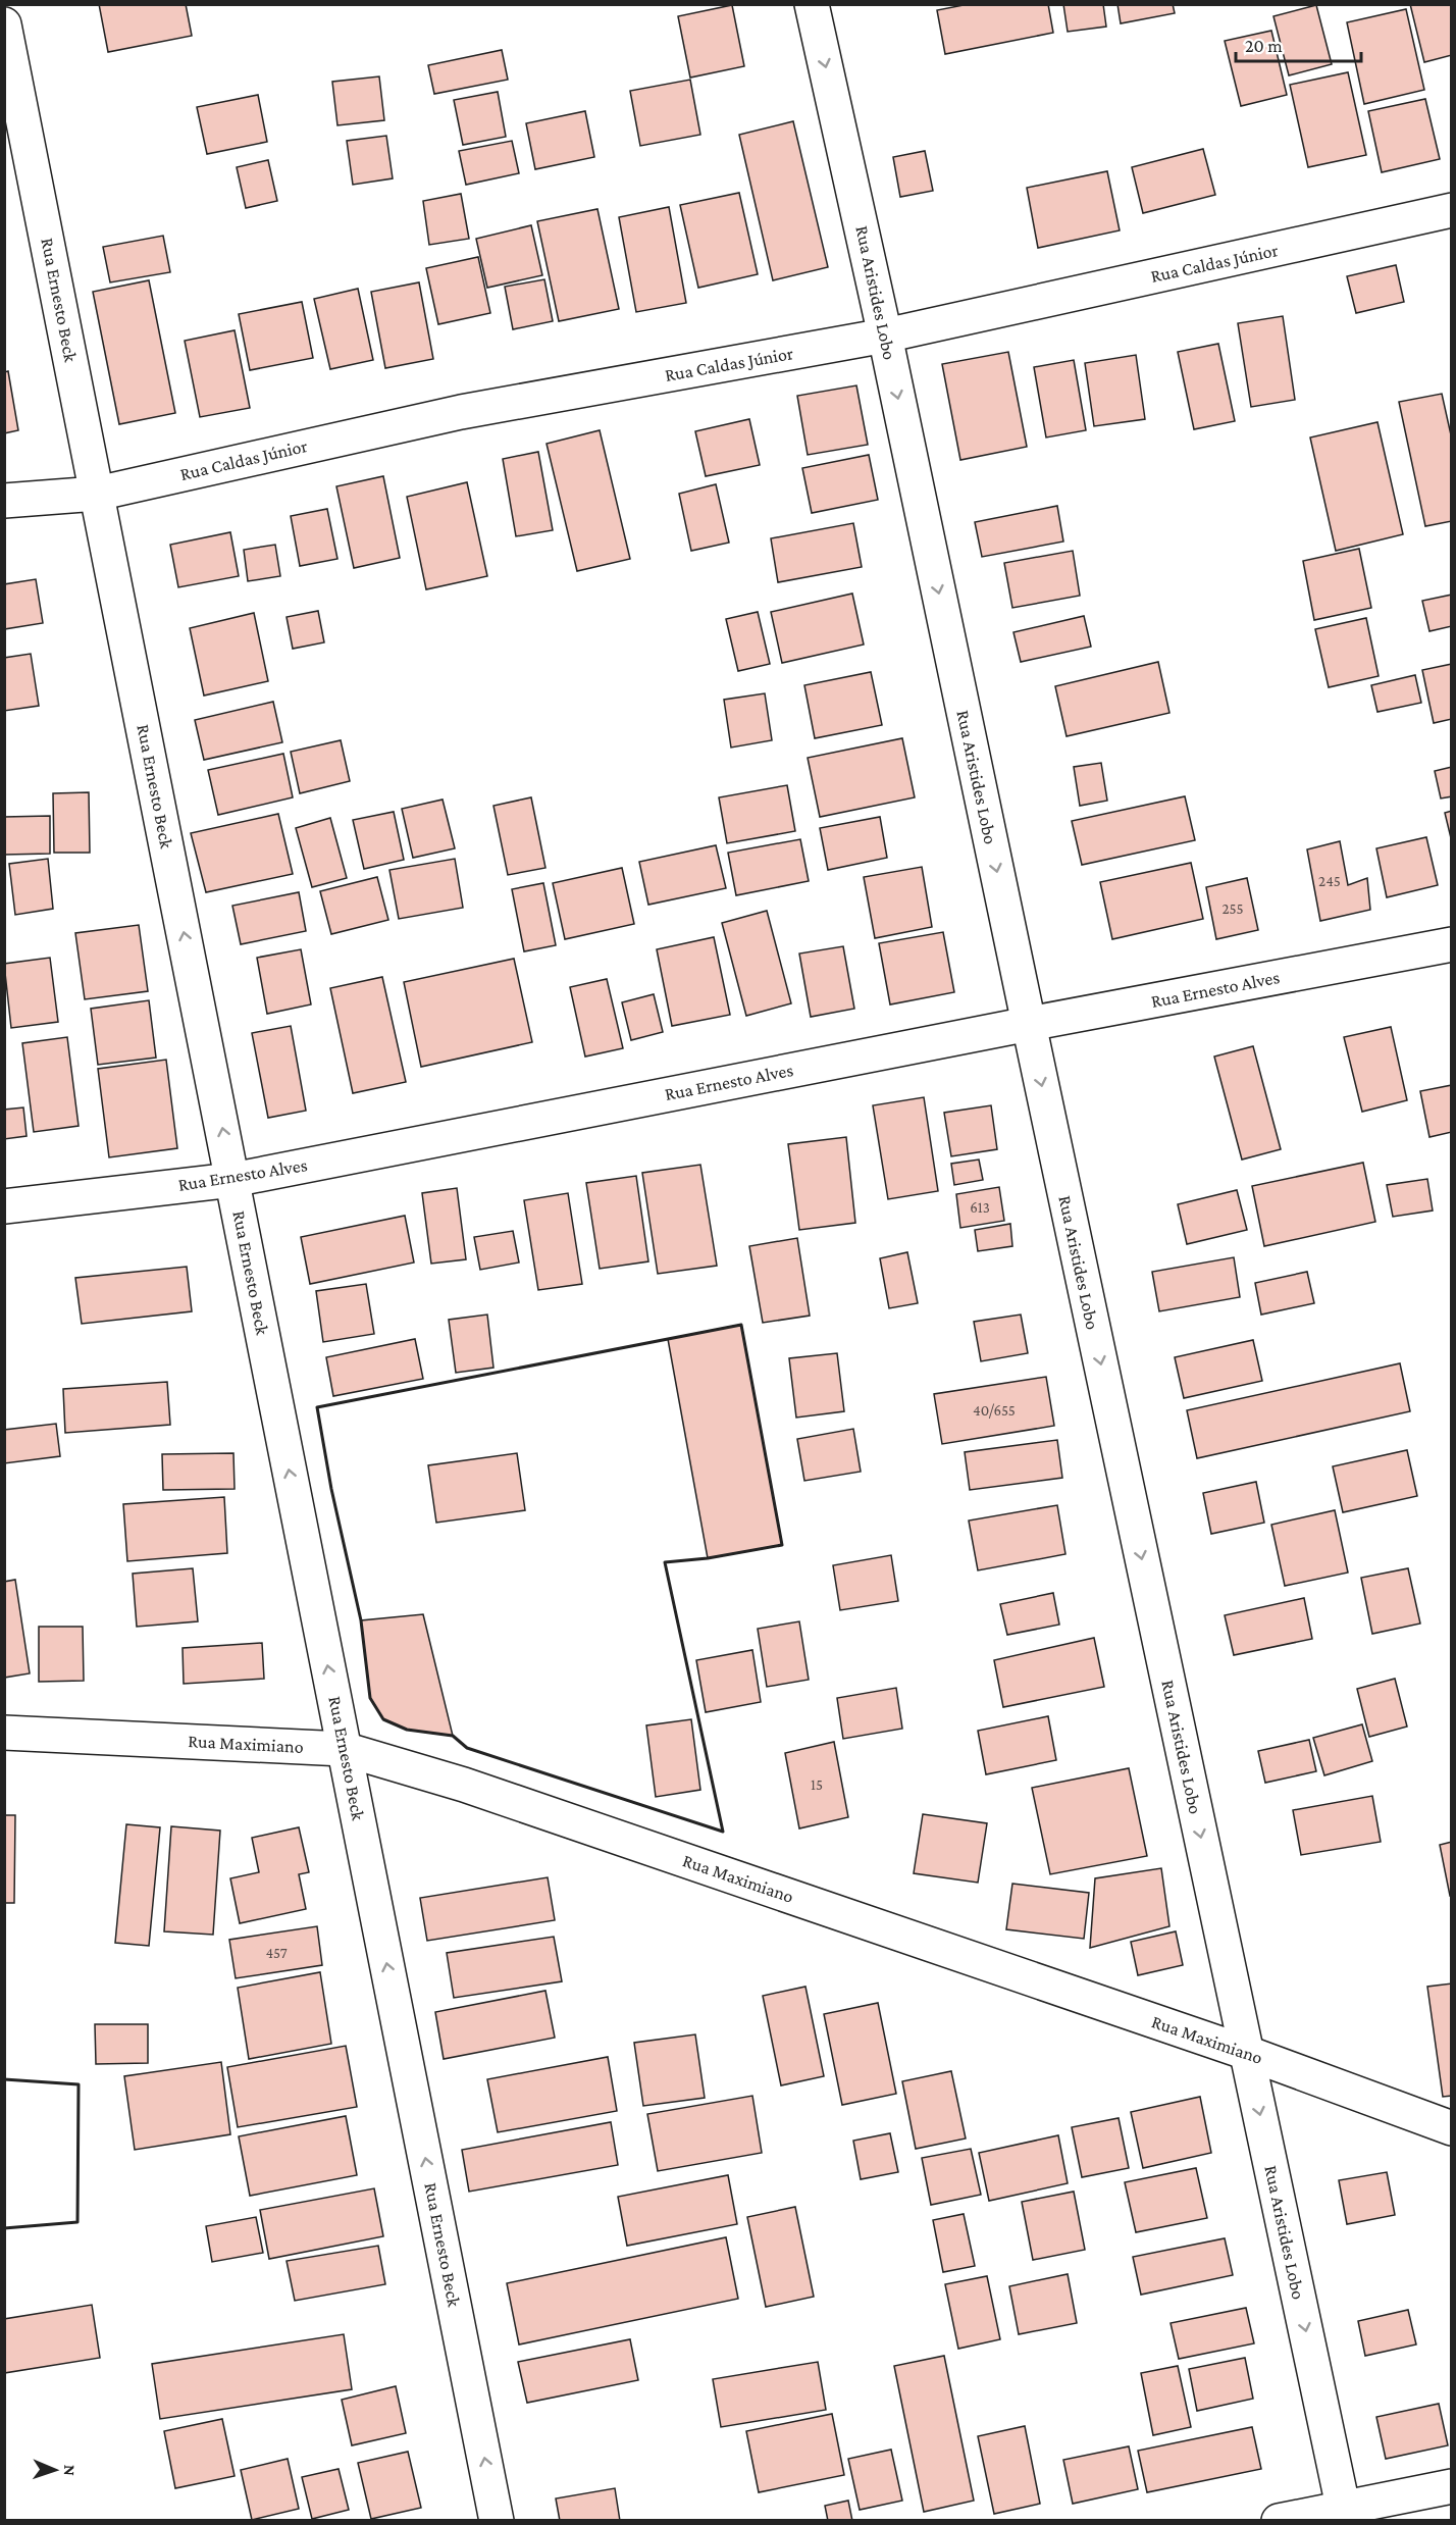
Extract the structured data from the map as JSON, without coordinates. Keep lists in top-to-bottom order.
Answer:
{
  "streets": {
    "street": [
      "Rua Caldas Júnior",
      "Rua Aristides Lobo",
      "Rua Ernesto Beck",
      "Rua Ernesto Alves",
      "Rua Maximiano"
    ]
  },
  "crossings": [
    ["Rua Caldas Júnior", "Rua Aristides Lobo"],
    ["Rua Caldas Júnior", "Rua Ernesto Beck"],
    ["Rua Aristides Lobo", "Rua Ernesto Alves"],
    ["Rua Aristides Lobo", "Rua Maximiano"],
    ["Rua Ernesto Beck", "Rua Ernesto Alves"],
    ["Rua Ernesto Beck", "Rua Maximiano"]
  ],
  "one_way": ["Rua Aristides Lobo", "Rua Ernesto Beck"],
  "house_numbers": [
    "245",
    "255",
    "613",
    "40/655",
    "15",
    "457"
  ],
  "scale_bar": "20 m",
  "north": "right"
}
